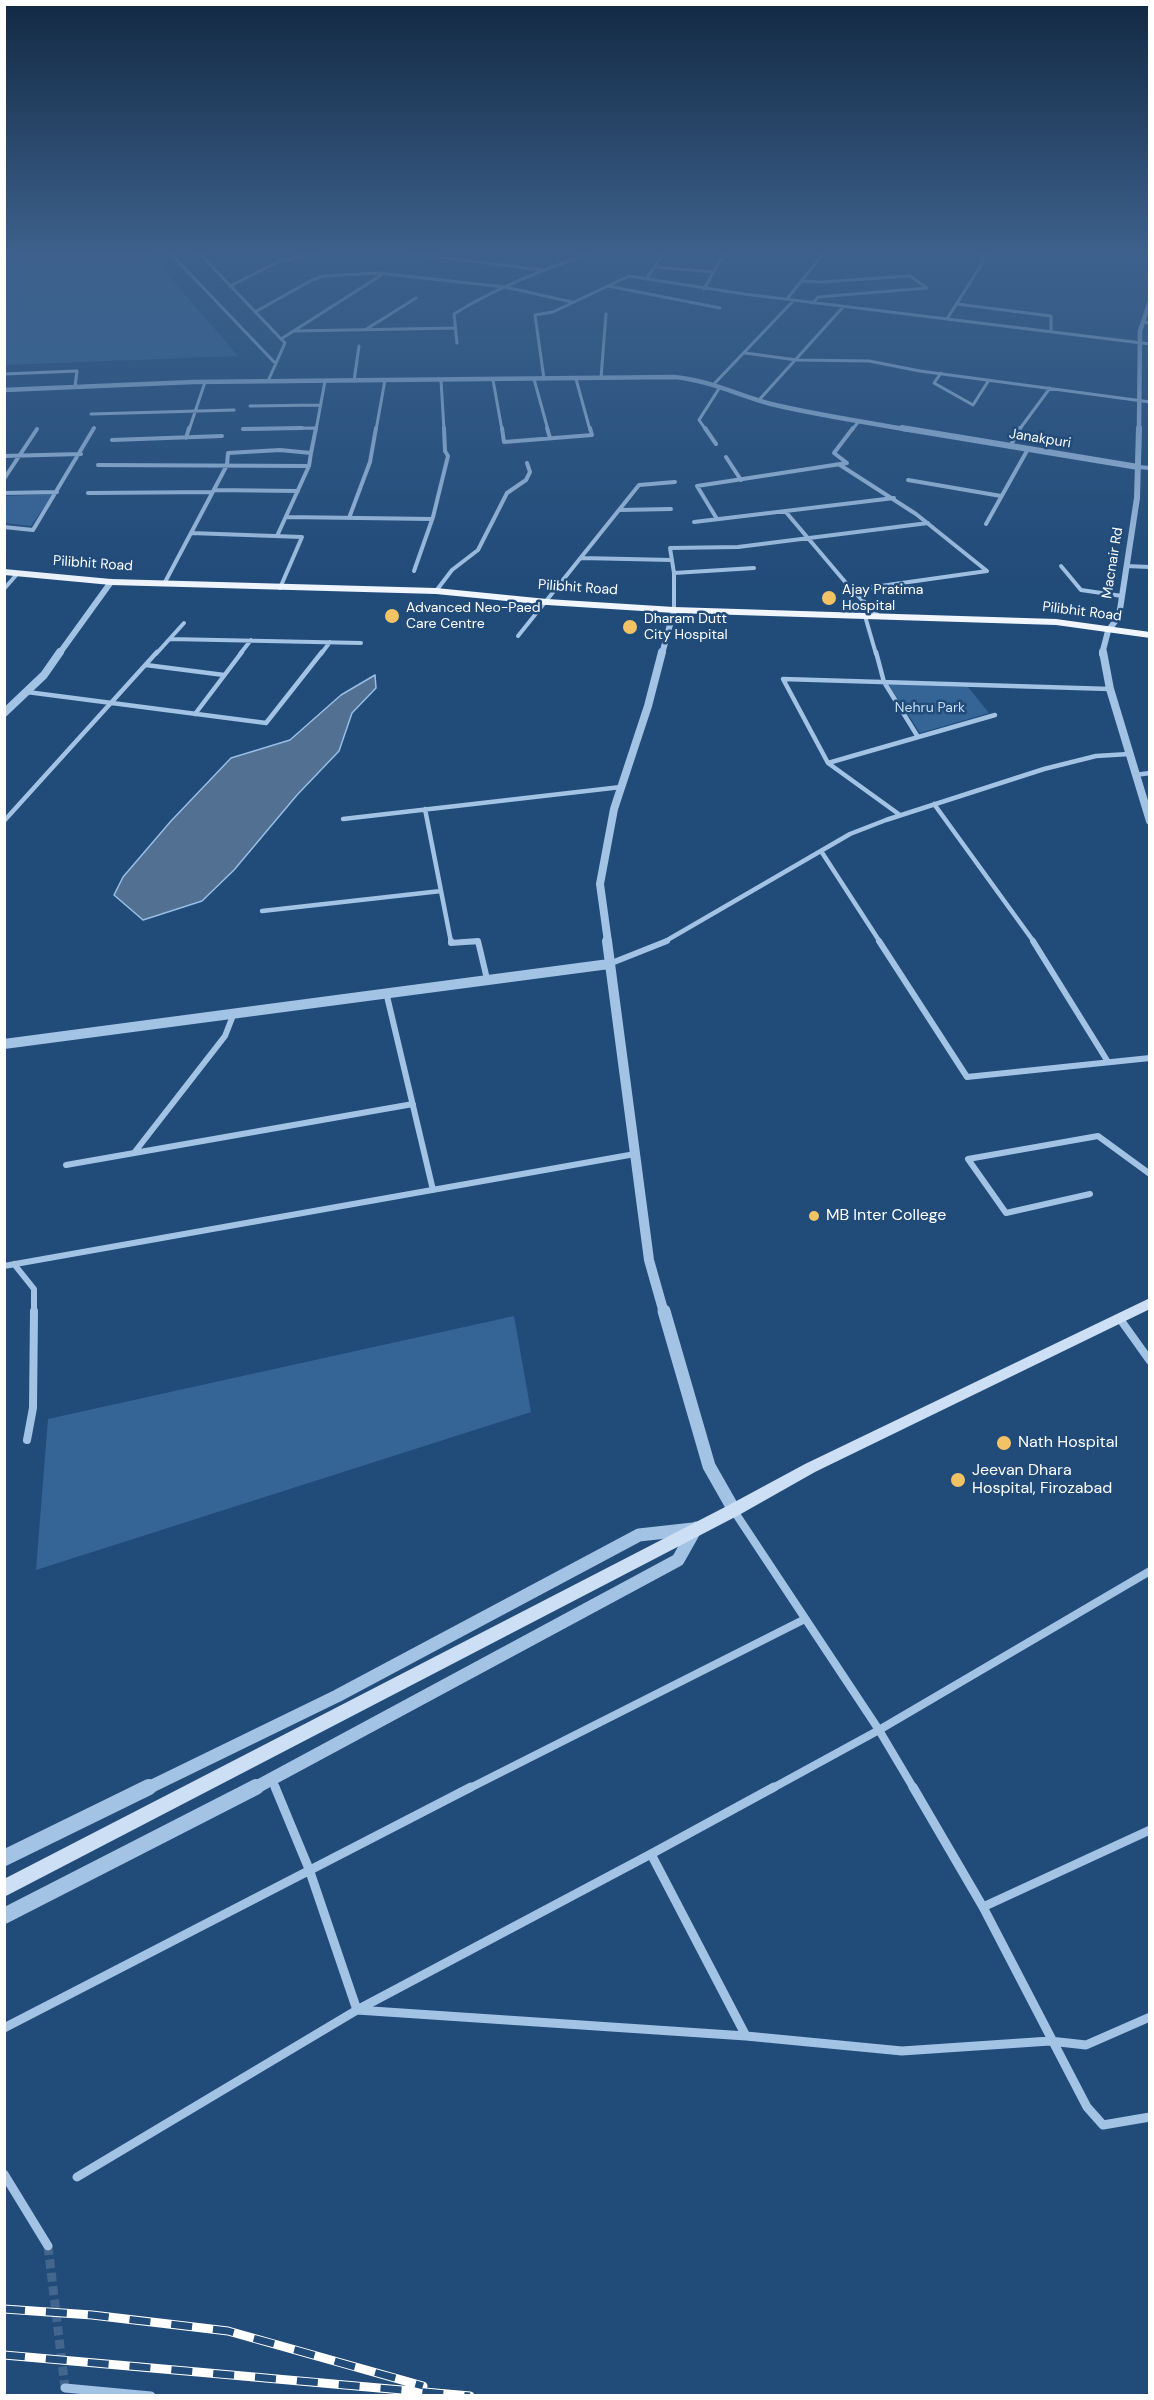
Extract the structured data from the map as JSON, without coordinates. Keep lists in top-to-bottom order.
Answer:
{
  "streets": {
    "highway": ["Pilibhit Road"],
    "street": ["Janakpuri", "Macnair Rd"]
  },
  "crossings": [
    ["Janakpuri", "Macnair Rd"],
    ["Macnair Rd", "Pilibhit Road"]
  ],
  "parks": ["Nehru Park"],
  "places": [
    "Ajay Pratima Hospital",
    "Advanced Neo-Paed Care Centre",
    "Dharam Dutt City Hospital",
    "MB Inter College",
    "Nath Hospital",
    "Jeevan Dhara Hospital, Firozabad"
  ]
}
